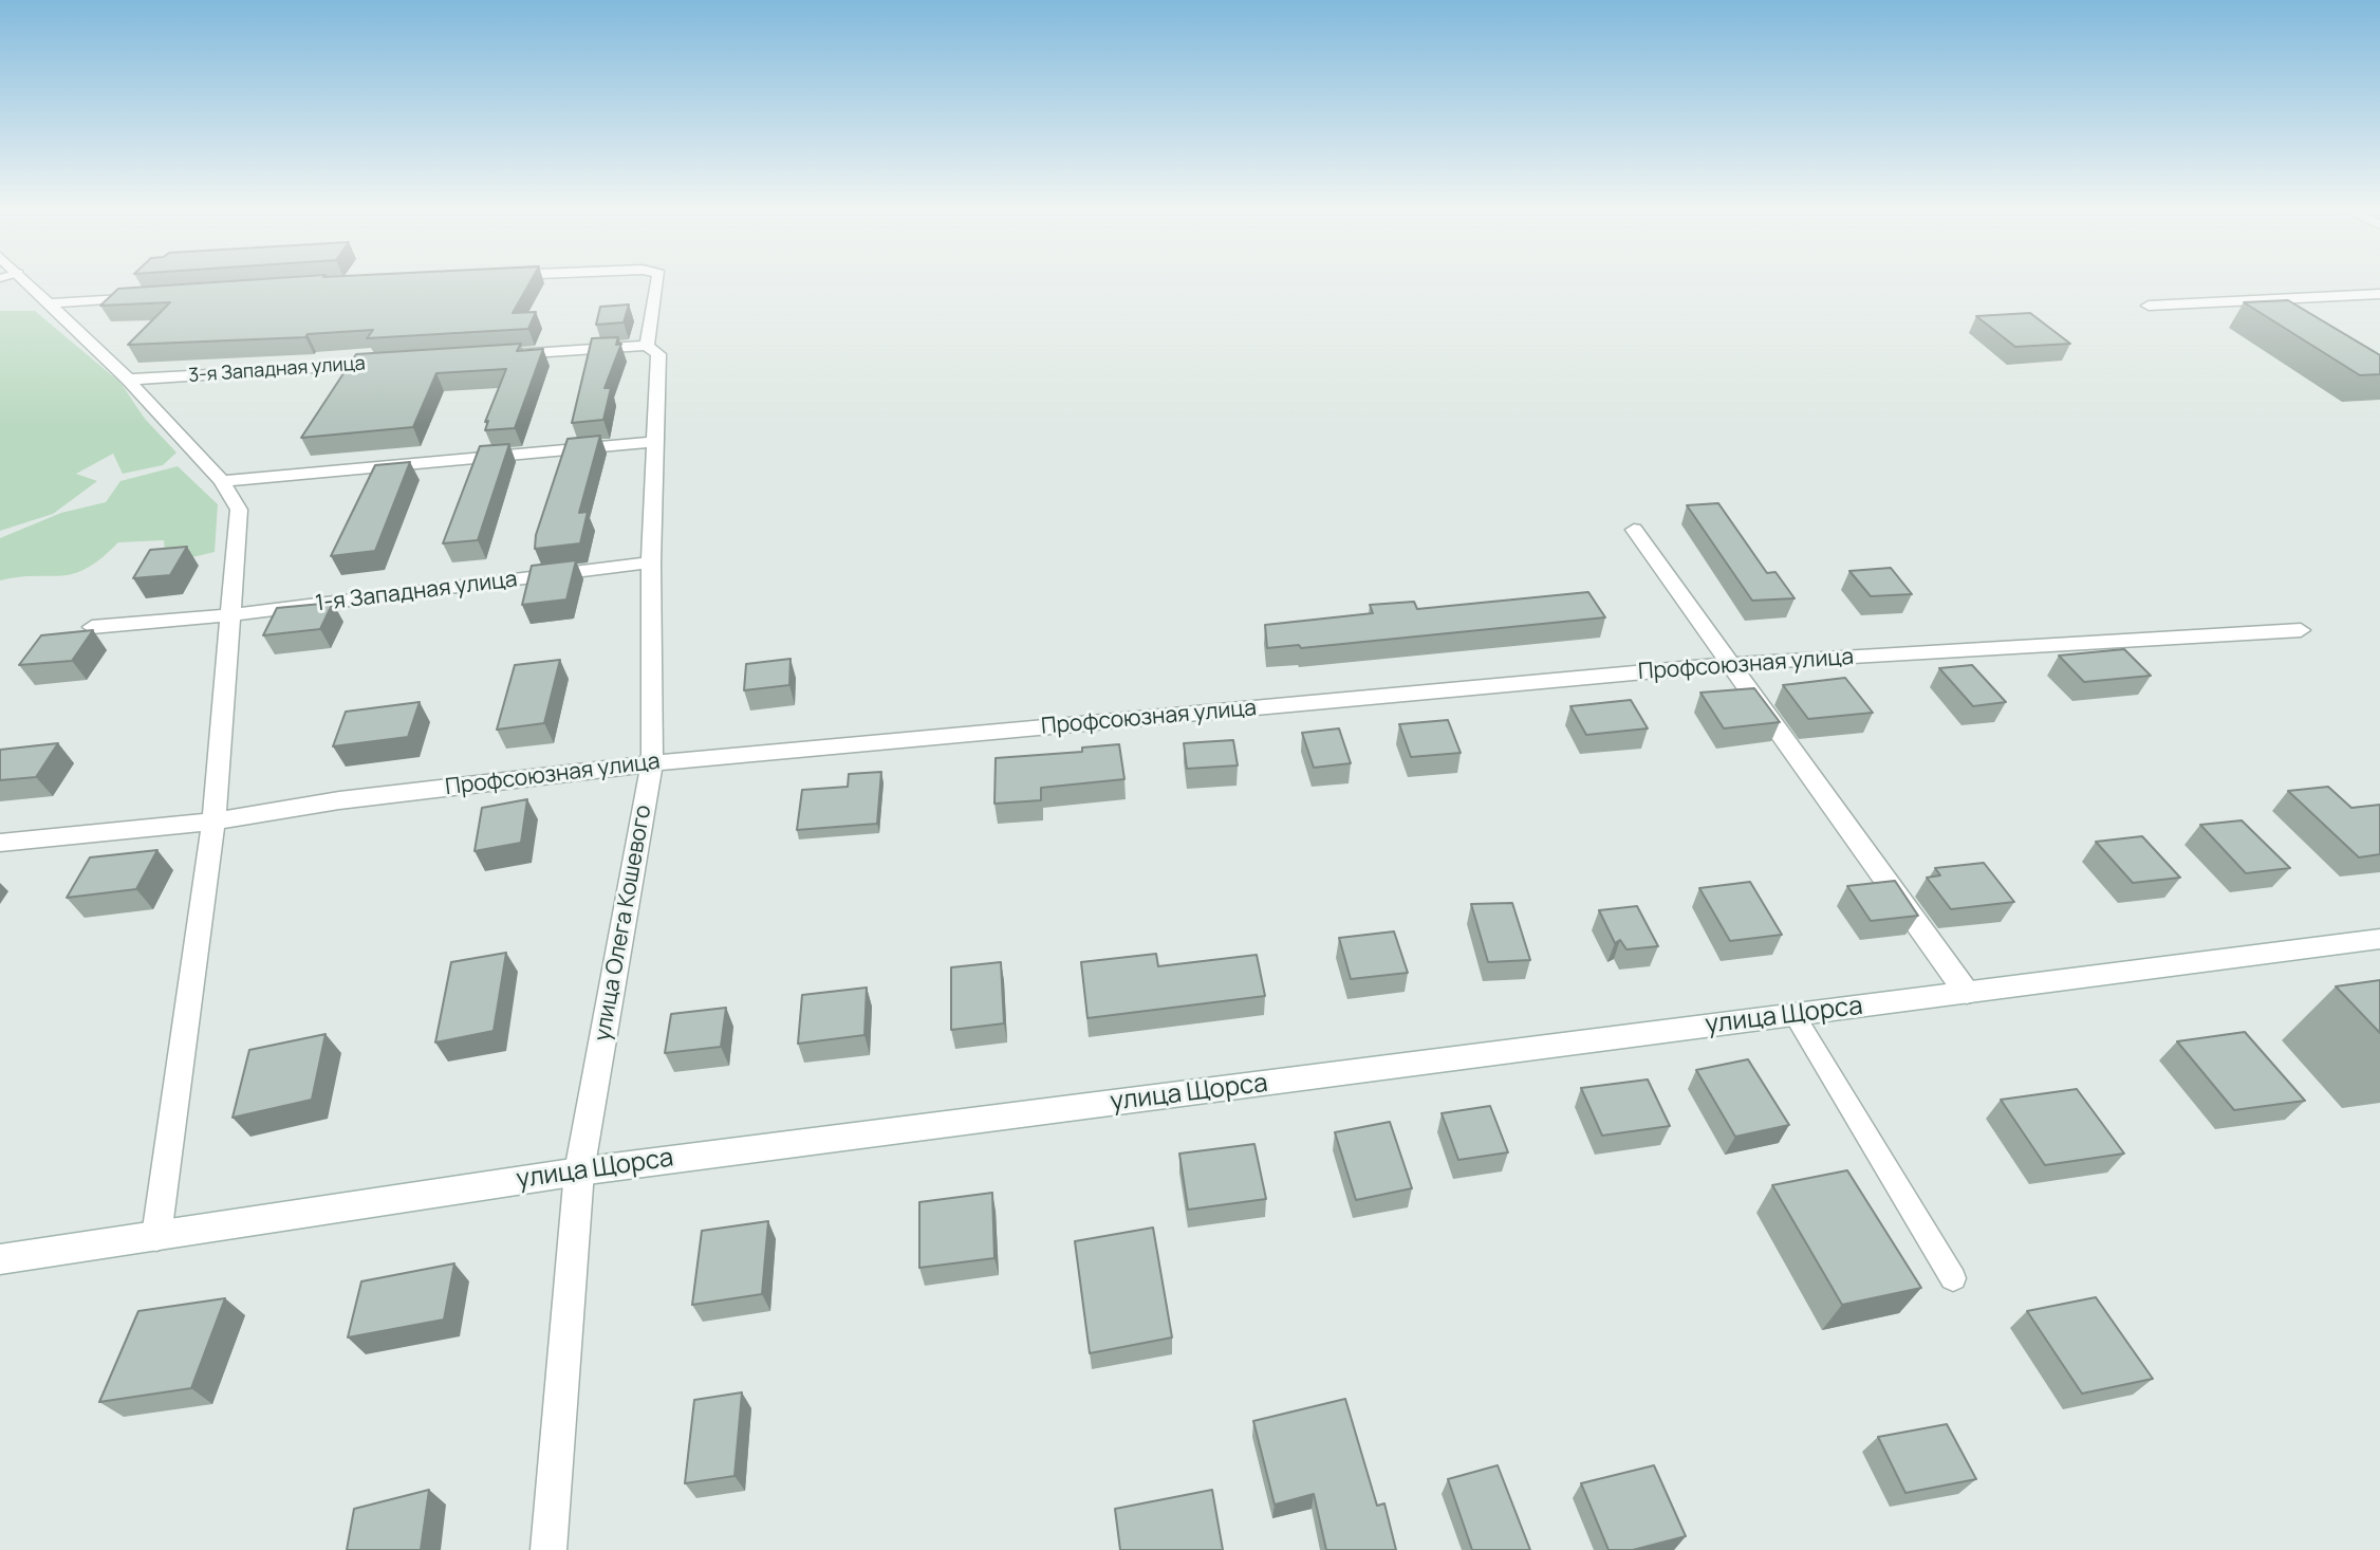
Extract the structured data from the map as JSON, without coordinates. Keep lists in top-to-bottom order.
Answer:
{
  "streets": {
    "street": [
      "3-я Западная улица",
      "1-я Западная улица",
      "Профсоюзная улица",
      "улица Олега Кошевого",
      "улица Щорса"
    ]
  },
  "crossings": [
    ["1-я Западная улица", "улица Олега Кошевого"],
    ["Профсоюзная улица", "улица Олега Кошевого"],
    ["улица Олега Кошевого", "улица Щорса"]
  ]
}
